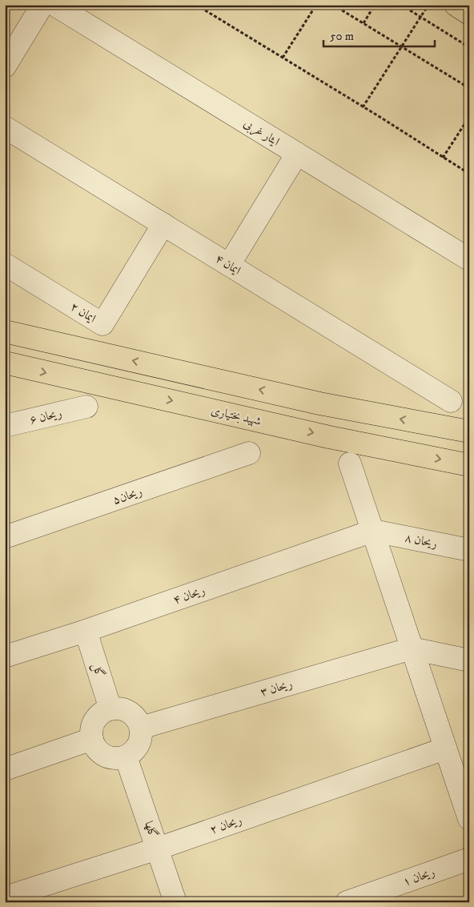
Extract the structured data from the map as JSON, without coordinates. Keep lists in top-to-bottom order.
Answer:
{
  "streets": {
    "main road": ["شهید بختیاری"],
    "street": [
      "ایثار غربی",
      "ایمان ۴",
      "ایمان ۲",
      "ریحان ۶",
      "ریحان۵",
      "ریحان ۸",
      "ریحان ۴",
      "گل",
      "ریحان ۳",
      "ریحان ۲",
      "گلها",
      "ریحان ۱"
    ]
  },
  "crossings": [
    ["ایمان ۴", "ایمان ۲"],
    ["ریحان ۸", "ریحان ۴"],
    ["ریحان ۴", "گل"],
    ["گل", "ریحان ۳"],
    ["گل", "گلها"],
    ["ریحان ۳", "گلها"],
    ["ریحان ۲", "گلها"]
  ],
  "scale_bar": "50 m"
}
